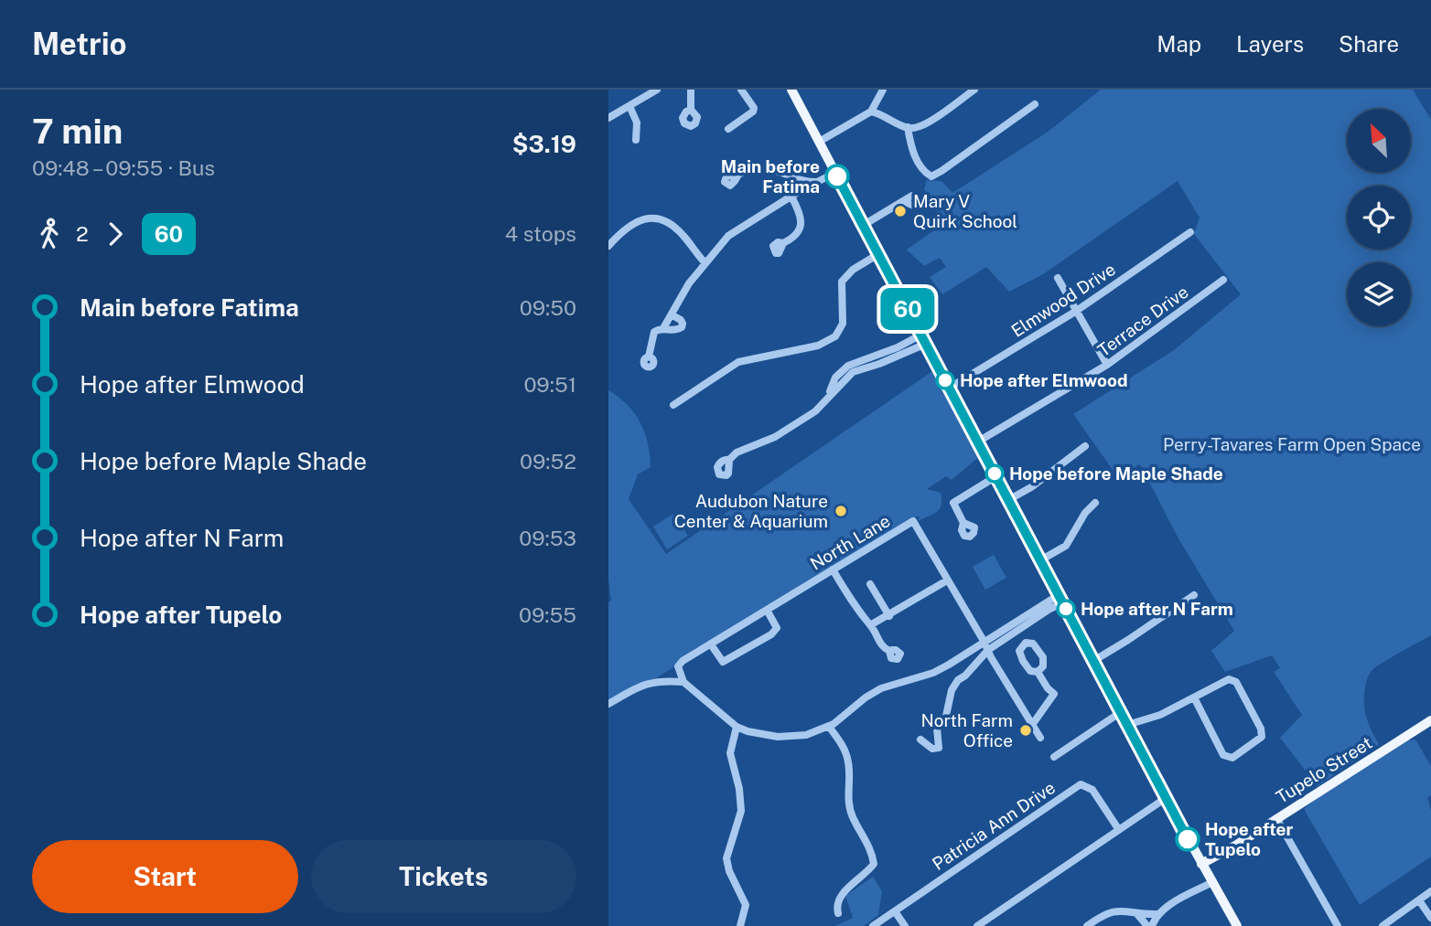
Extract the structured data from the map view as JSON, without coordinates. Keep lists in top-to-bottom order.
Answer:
{
  "streets": {
    "main road": ["Tupelo Street"],
    "street": [
      "Elmwood Drive",
      "Terrace Drive",
      "North Lane",
      "Patricia Ann Drive"
    ]
  },
  "parks": ["Perry-Tavares Farm Open Space"],
  "places": [
    "Main before Fatima",
    "Mary V Quirk School",
    "Hope after Elmwood",
    "Hope before Maple Shade",
    "Audubon Nature Center & Aquarium",
    "Hope after N Farm",
    "North Farm Office",
    "Hope after Tupelo"
  ],
  "lines": ["bus line 60"],
  "north": "top left",
  "page": {
    "header": "Metrio",
    "nav": ["Map", "Layers", "Share"],
    "heading": ["7 min", "09:48 – 09:55 · Bus", "$3.19"],
    "on_map": "60",
    "legs": ["2", "60", "4 stops"],
    "list": [
      {
        "name": "Main before Fatima",
        "value": "09:50"
      },
      {
        "name": "Hope after Elmwood",
        "value": "09:51"
      },
      {
        "name": "Hope before Maple Shade",
        "value": "09:52"
      },
      {
        "name": "Hope after N Farm",
        "value": "09:53"
      },
      {
        "name": "Hope after Tupelo",
        "value": "09:55"
      }
    ],
    "buttons": ["Start", "Tickets"]
  }
}
